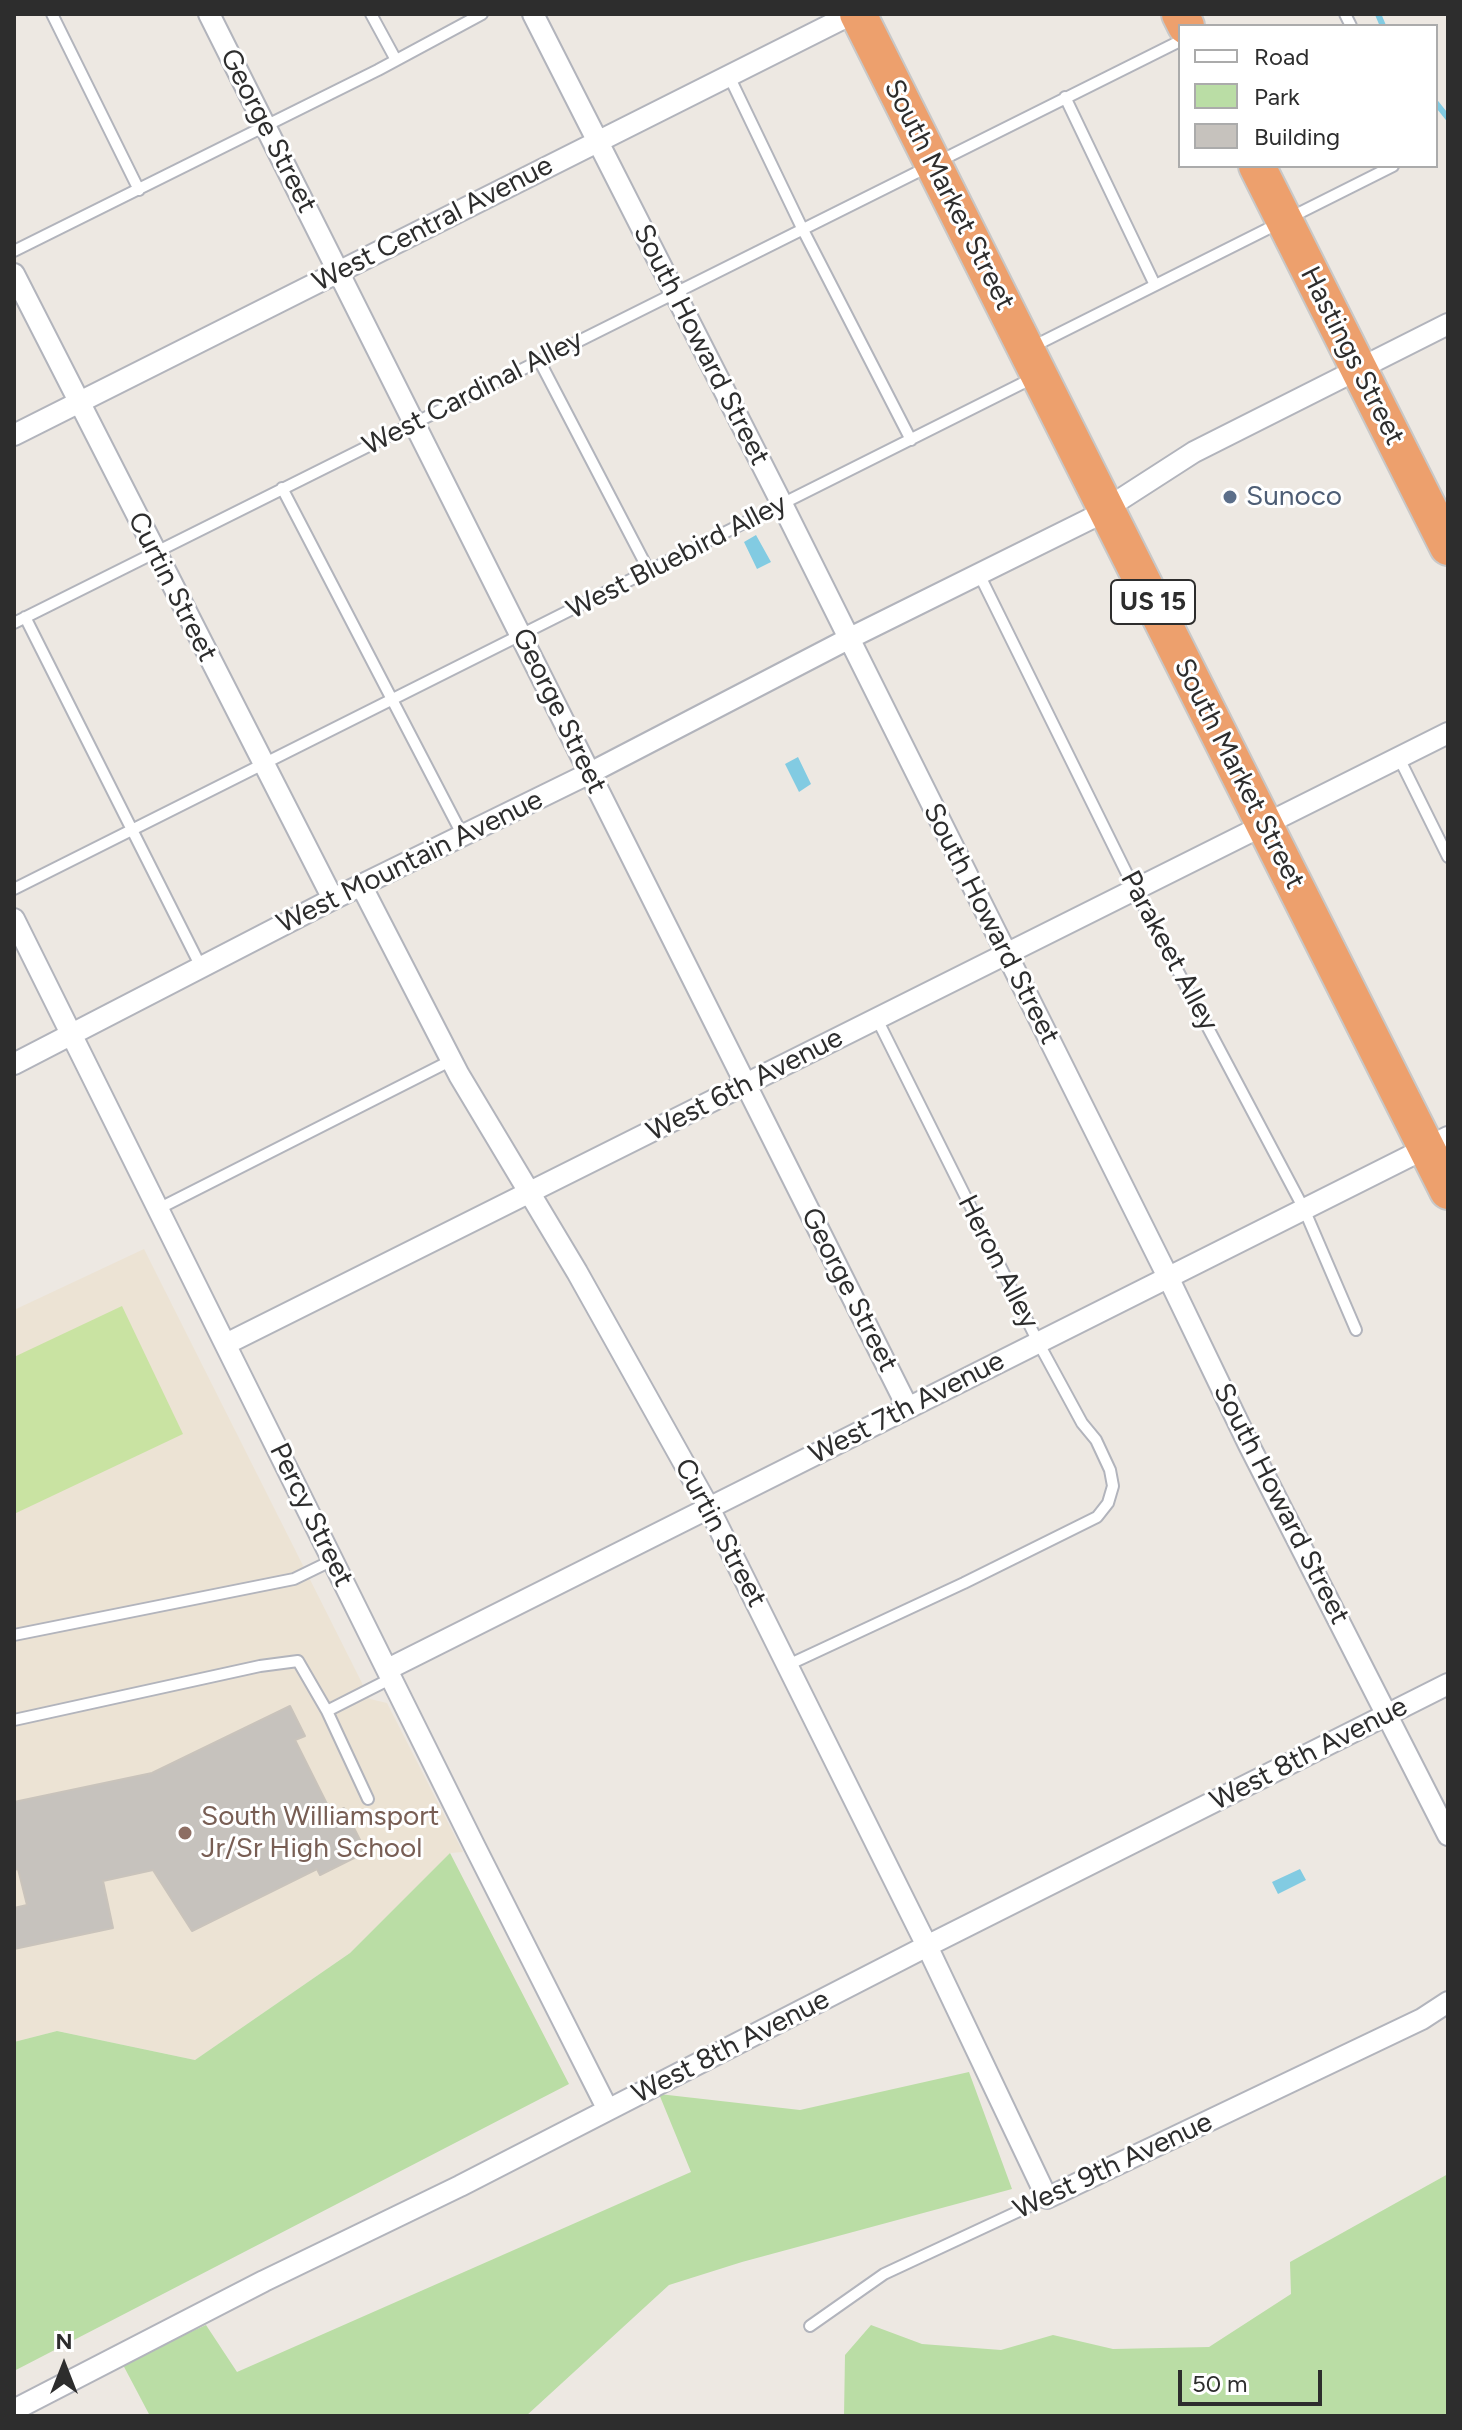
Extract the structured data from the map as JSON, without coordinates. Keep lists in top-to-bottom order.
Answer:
{
  "streets": {
    "highway": ["South Market Street", "Hastings Street", "US 15"],
    "street": [
      "George Street",
      "West Central Avenue",
      "South Howard Street",
      "Curtin Street",
      "West Mountain Avenue",
      "West 6th Avenue",
      "West 7th Avenue",
      "Percy Street",
      "West 8th Avenue",
      "West 9th Avenue"
    ],
    "lane": [
      "West Cardinal Alley",
      "West Bluebird Alley",
      "Parakeet Alley",
      "Heron Alley"
    ]
  },
  "crossings": [
    ["George Street", "West Central Avenue"],
    ["George Street", "West Cardinal Alley"],
    ["George Street", "West Bluebird Alley"],
    ["George Street", "West Mountain Avenue"],
    ["George Street", "West 6th Avenue"],
    ["George Street", "West 7th Avenue"],
    ["South Market Street", "West Central Avenue"],
    ["South Market Street", "West Cardinal Alley"],
    ["South Market Street", "West Bluebird Alley"],
    ["South Market Street", "West Mountain Avenue"],
    ["South Market Street", "West 6th Avenue"],
    ["South Market Street", "West 7th Avenue"],
    ["West Central Avenue", "South Howard Street"],
    ["West Central Avenue", "Curtin Street"],
    ["South Howard Street", "West Cardinal Alley"],
    ["South Howard Street", "West Bluebird Alley"],
    ["South Howard Street", "West Mountain Avenue"],
    ["South Howard Street", "West 6th Avenue"],
    ["South Howard Street", "West 7th Avenue"],
    ["South Howard Street", "West 8th Avenue"],
    ["Hastings Street", "West Bluebird Alley"],
    ["Hastings Street", "West Mountain Avenue"],
    ["West Cardinal Alley", "Curtin Street"],
    ["West Bluebird Alley", "Curtin Street"],
    ["Curtin Street", "West Mountain Avenue"],
    ["Curtin Street", "West 6th Avenue"],
    ["Curtin Street", "Heron Alley"],
    ["Curtin Street", "West 7th Avenue"],
    ["Curtin Street", "West 8th Avenue"],
    ["Curtin Street", "West 9th Avenue"],
    ["West Mountain Avenue", "Parakeet Alley"],
    ["West Mountain Avenue", "Percy Street"],
    ["Parakeet Alley", "West 6th Avenue"],
    ["Parakeet Alley", "West 7th Avenue"],
    ["West 6th Avenue", "Heron Alley"],
    ["West 6th Avenue", "Percy Street"],
    ["Heron Alley", "West 7th Avenue"],
    ["West 7th Avenue", "Percy Street"],
    ["Percy Street", "West 8th Avenue"]
  ],
  "places": ["Sunoco", "South Williamsport Jr/Sr High School"],
  "legend": ["Road", "Park", "Building"],
  "scale_bar": "50 m",
  "north": "top"
}
